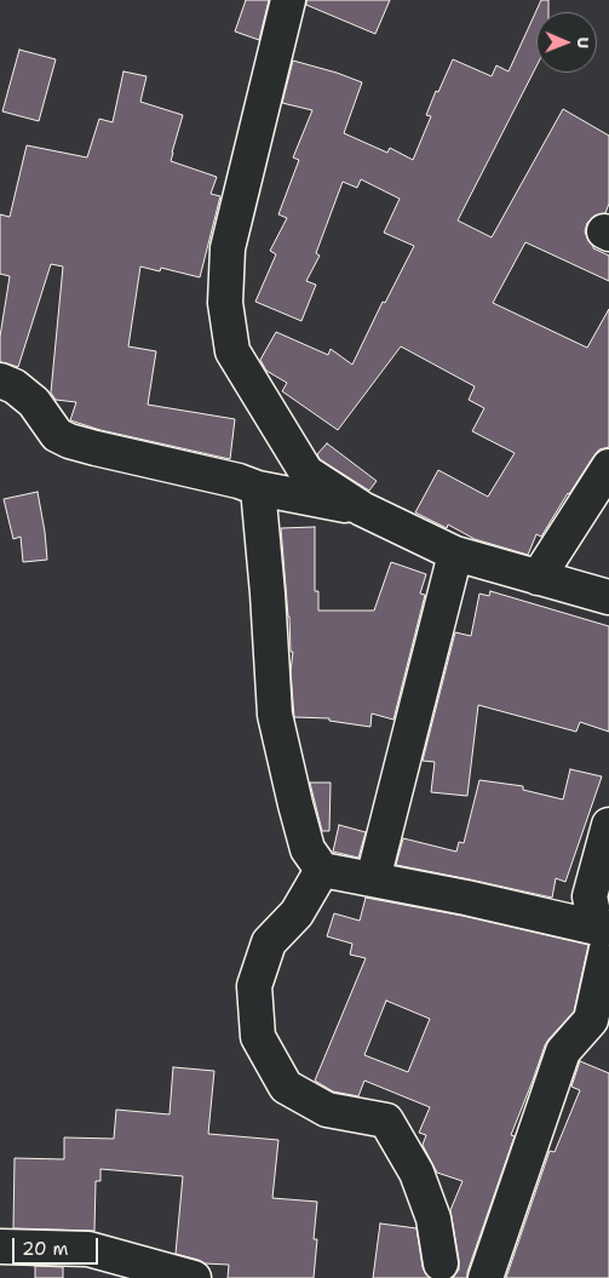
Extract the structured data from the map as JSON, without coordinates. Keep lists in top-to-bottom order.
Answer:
{
  "scale_bar": "20 m",
  "north": "right"
}
